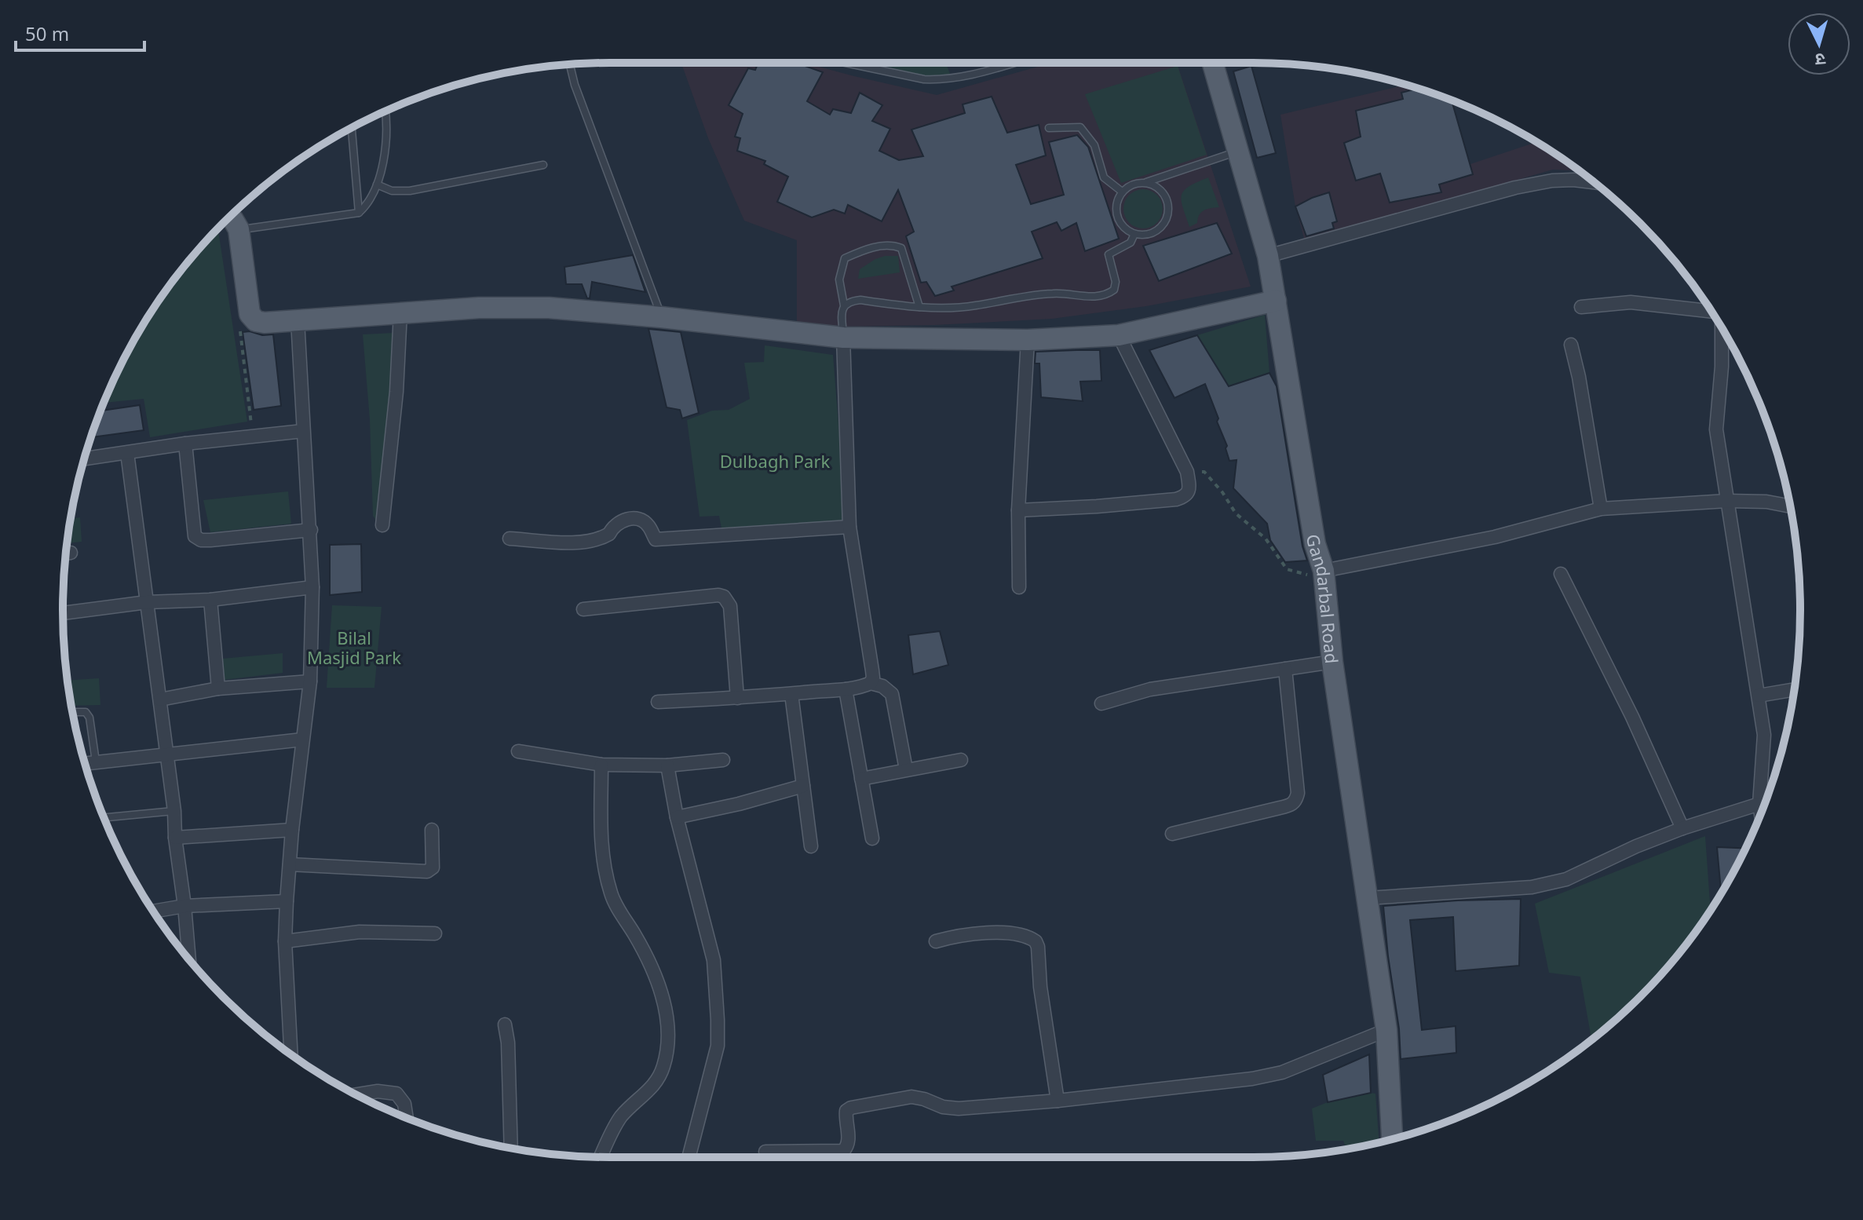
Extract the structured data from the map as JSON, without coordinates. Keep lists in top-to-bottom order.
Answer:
{
  "streets": {
    "main road": ["Gandarbal Road"]
  },
  "parks": ["Dulbagh Park", "Bilal Masjid Park"],
  "scale_bar": "50 m",
  "north": "bottom"
}
